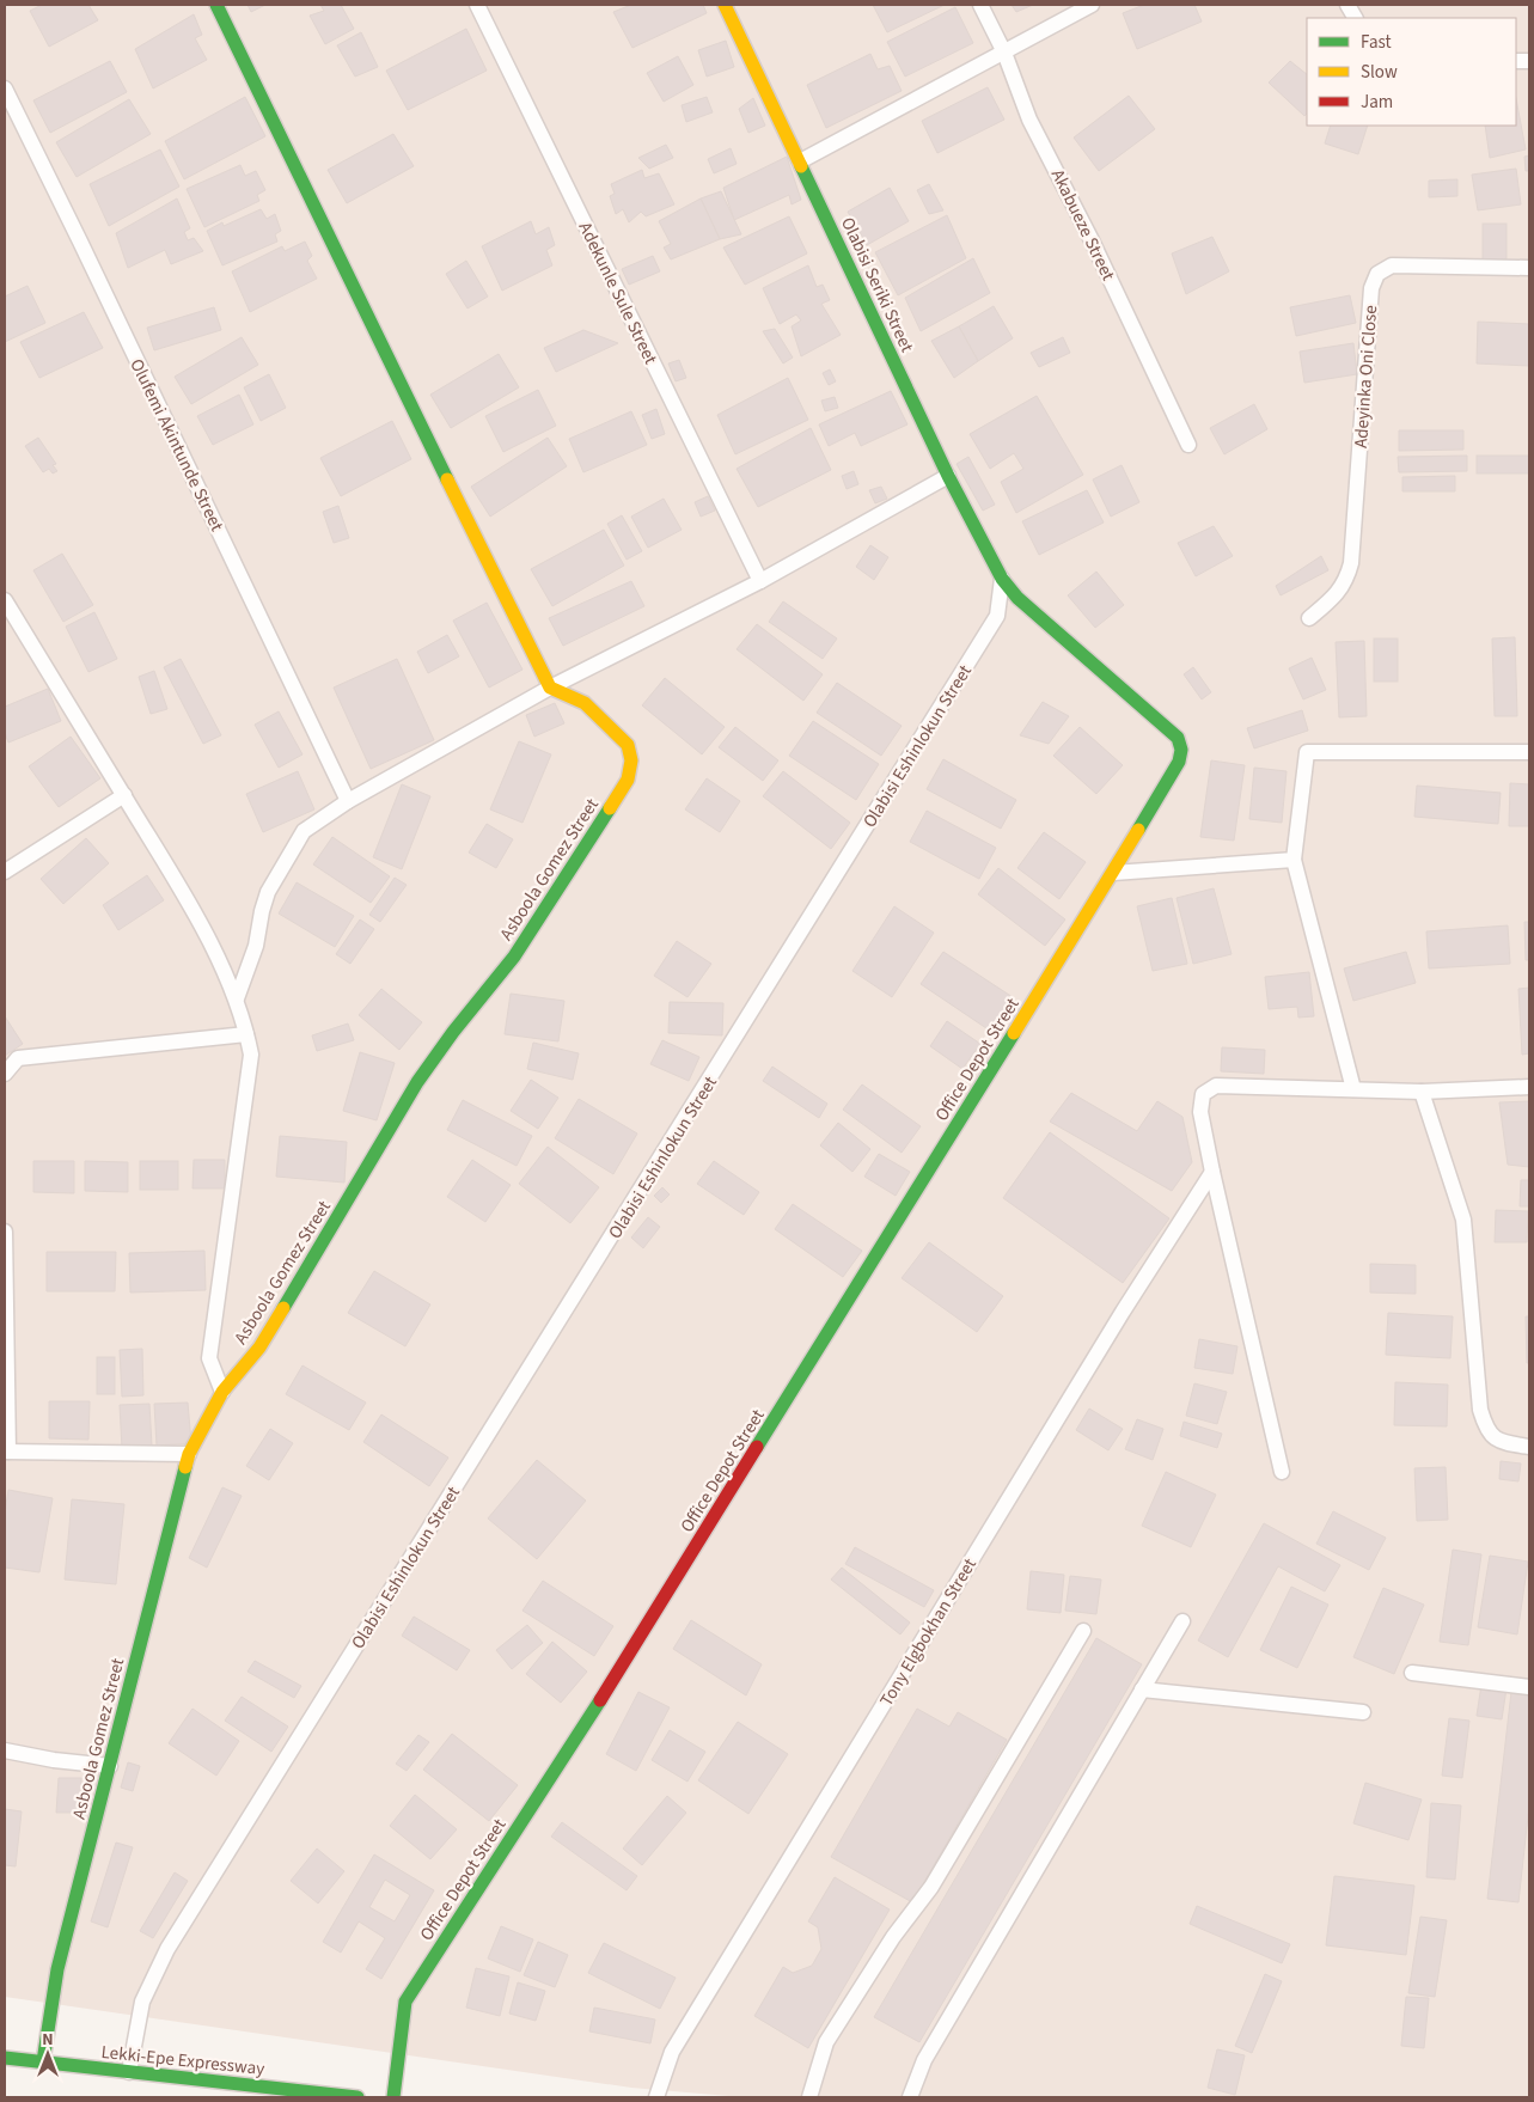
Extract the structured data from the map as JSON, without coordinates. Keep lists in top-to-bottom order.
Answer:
{
  "streets": {
    "main road": [
      "Olabisi Seriki Street",
      "Asboola Gomez Street",
      "Office Depot Street",
      "Lekki-Epe Expressway"
    ],
    "street": [
      "Akabueze Street",
      "Adekunle Sule Street",
      "Adeyinka Oni Close",
      "Olufemi Akintunde Street",
      "Olabisi Eshinlokun Street",
      "Tony Elgbokhan Street"
    ]
  },
  "crossings": [
    ["Olabisi Seriki Street", "Olabisi Eshinlokun Street"],
    ["Olabisi Eshinlokun Street", "Lekki-Epe Expressway"],
    ["Asboola Gomez Street", "Lekki-Epe Expressway"]
  ],
  "legend": ["Fast", "Slow", "Jam"],
  "north": "top"
}
